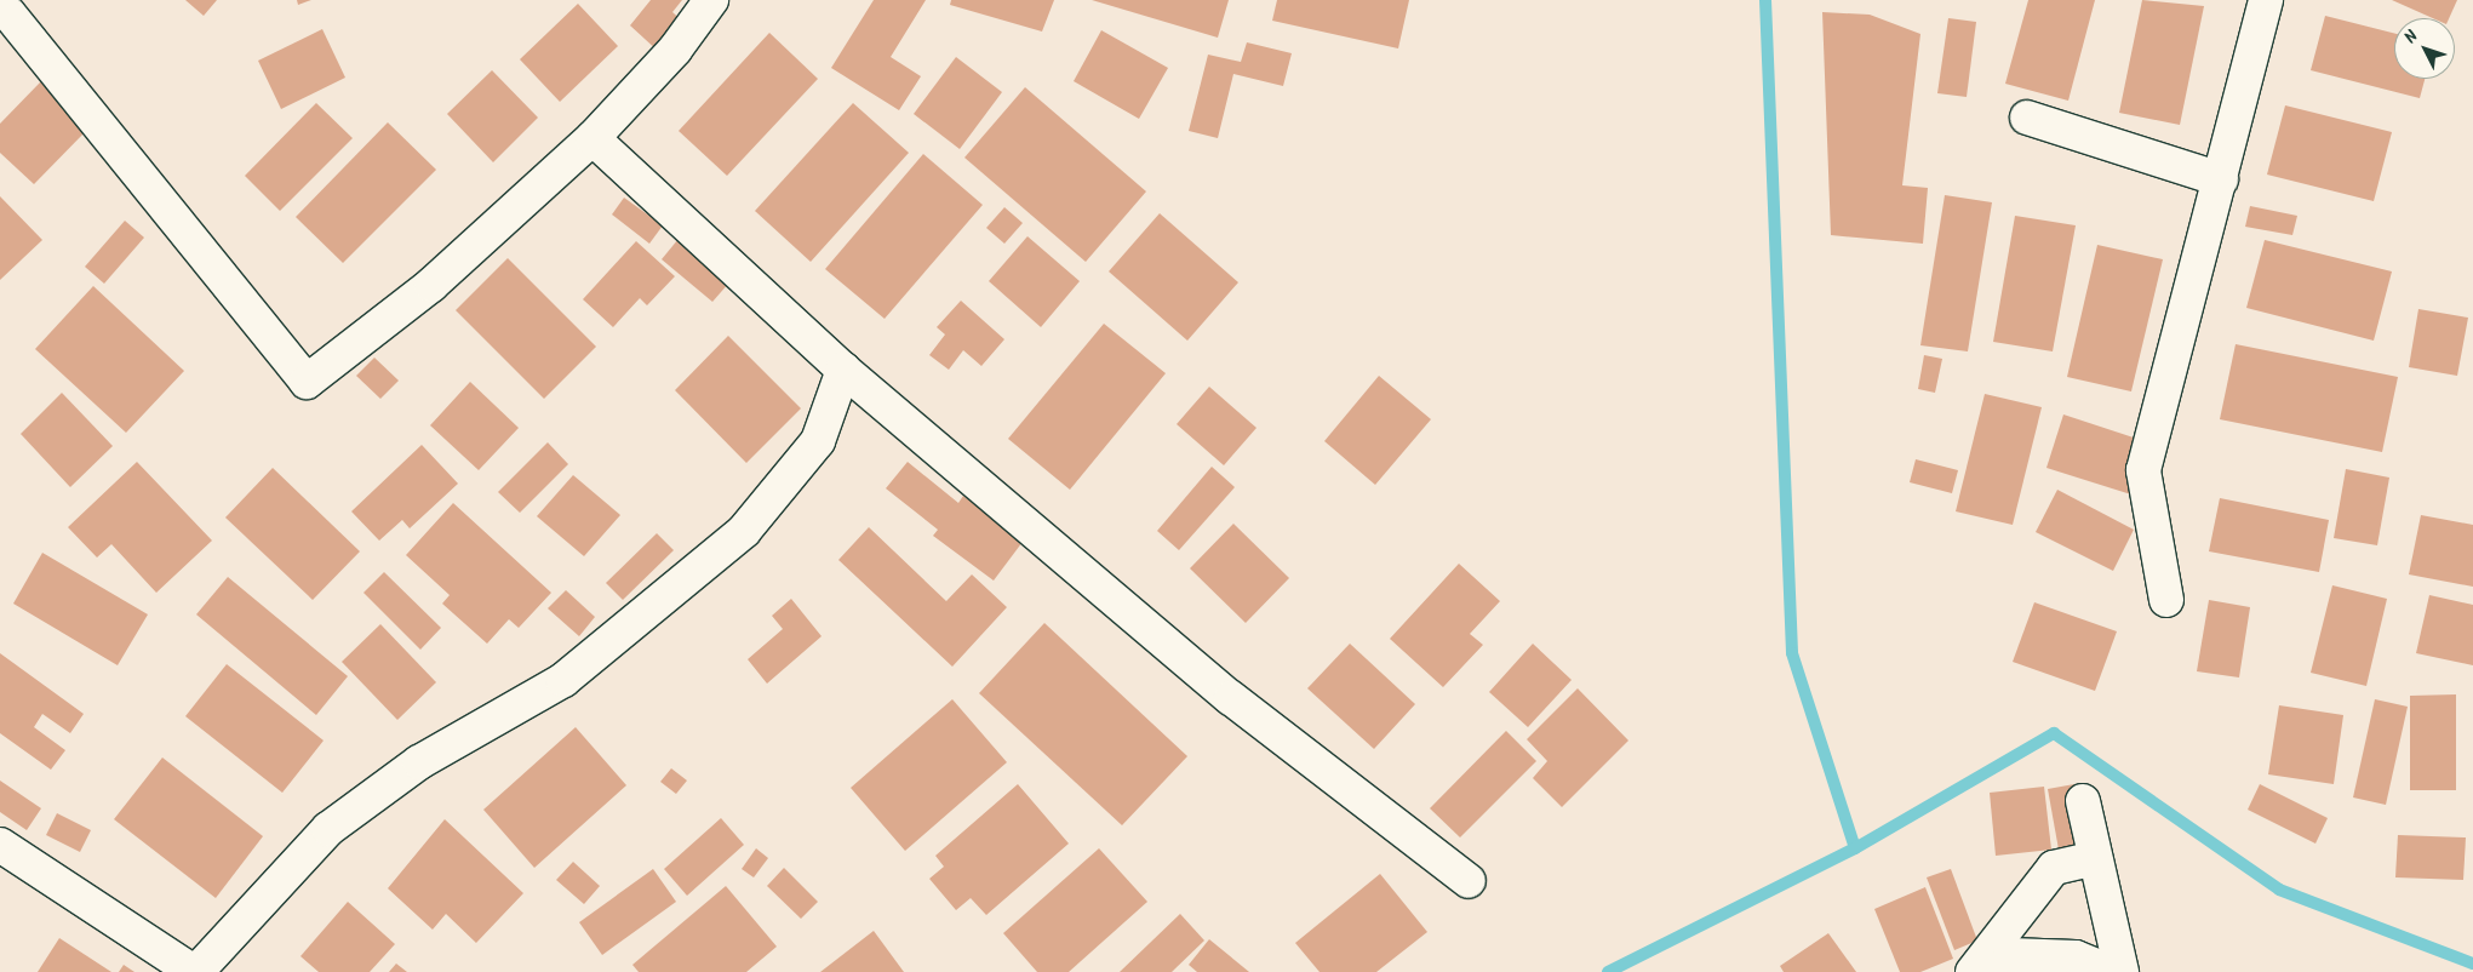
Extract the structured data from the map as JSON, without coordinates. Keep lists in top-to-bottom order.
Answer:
{
  "north": "top left"
}
